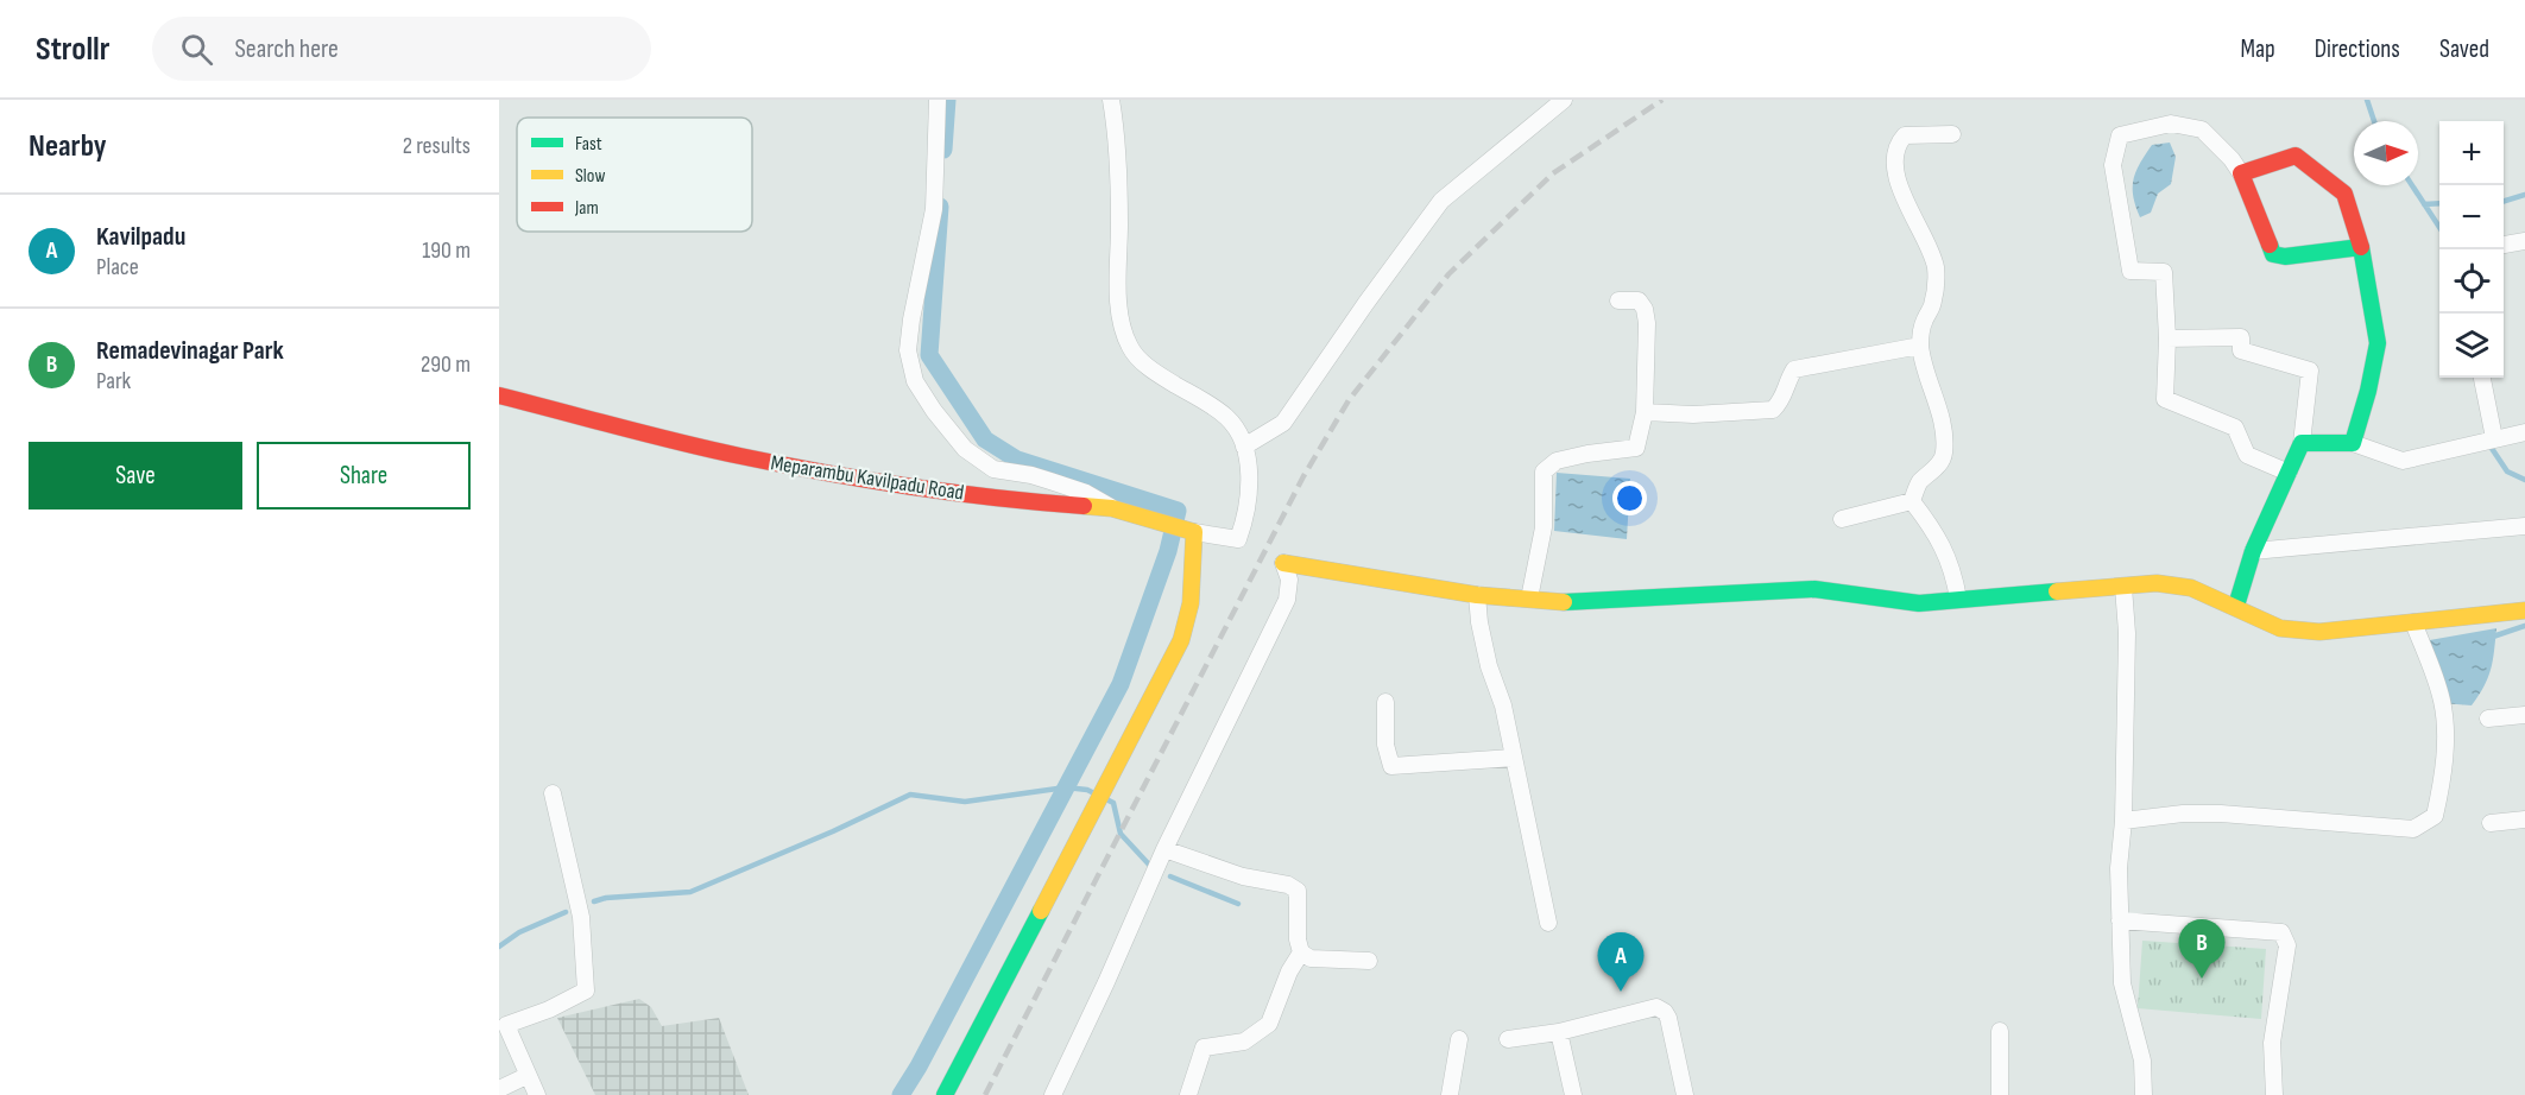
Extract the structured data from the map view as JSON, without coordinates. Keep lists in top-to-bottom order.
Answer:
{
  "streets": {
    "street": ["Meparambu Kavilpadu Road"]
  },
  "legend": ["Fast", "Slow", "Jam"],
  "north": "right",
  "page": {
    "header": "Strollr",
    "search": "Search here",
    "nav": ["Map", "Directions", "Saved"],
    "heading": ["Nearby", "2 results"],
    "map_buttons": ["+", "−"],
    "list": [
      {
        "mark": "A",
        "name": "Kavilpadu",
        "note": "Place",
        "value": "190 m"
      },
      {
        "mark": "B",
        "name": "Remadevinagar Park",
        "note": "Park",
        "value": "290 m"
      }
    ],
    "buttons": ["Save", "Share"],
    "pins": ["B", "A"]
  }
}
